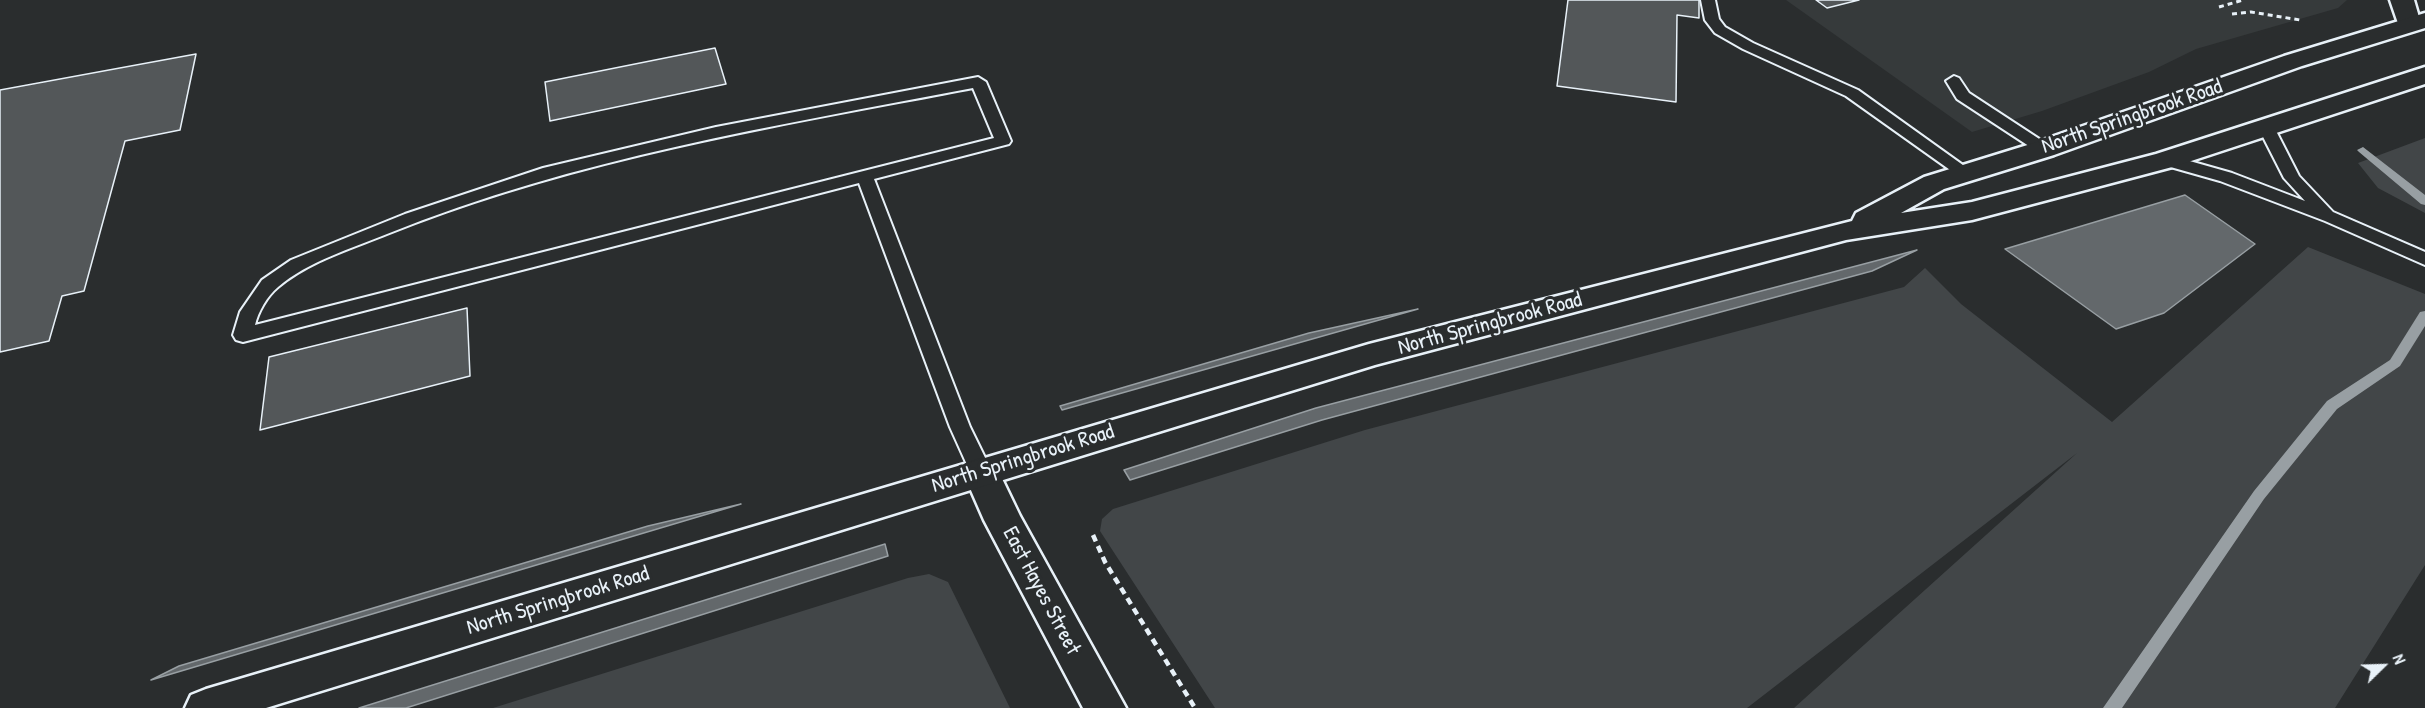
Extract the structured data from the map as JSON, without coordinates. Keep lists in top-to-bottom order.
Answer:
{
  "streets": {
    "main road": ["North Springbrook Road", "East Hayes Street"]
  },
  "crossings": [
    ["North Springbrook Road", "East Hayes Street"]
  ],
  "north": "top right"
}
